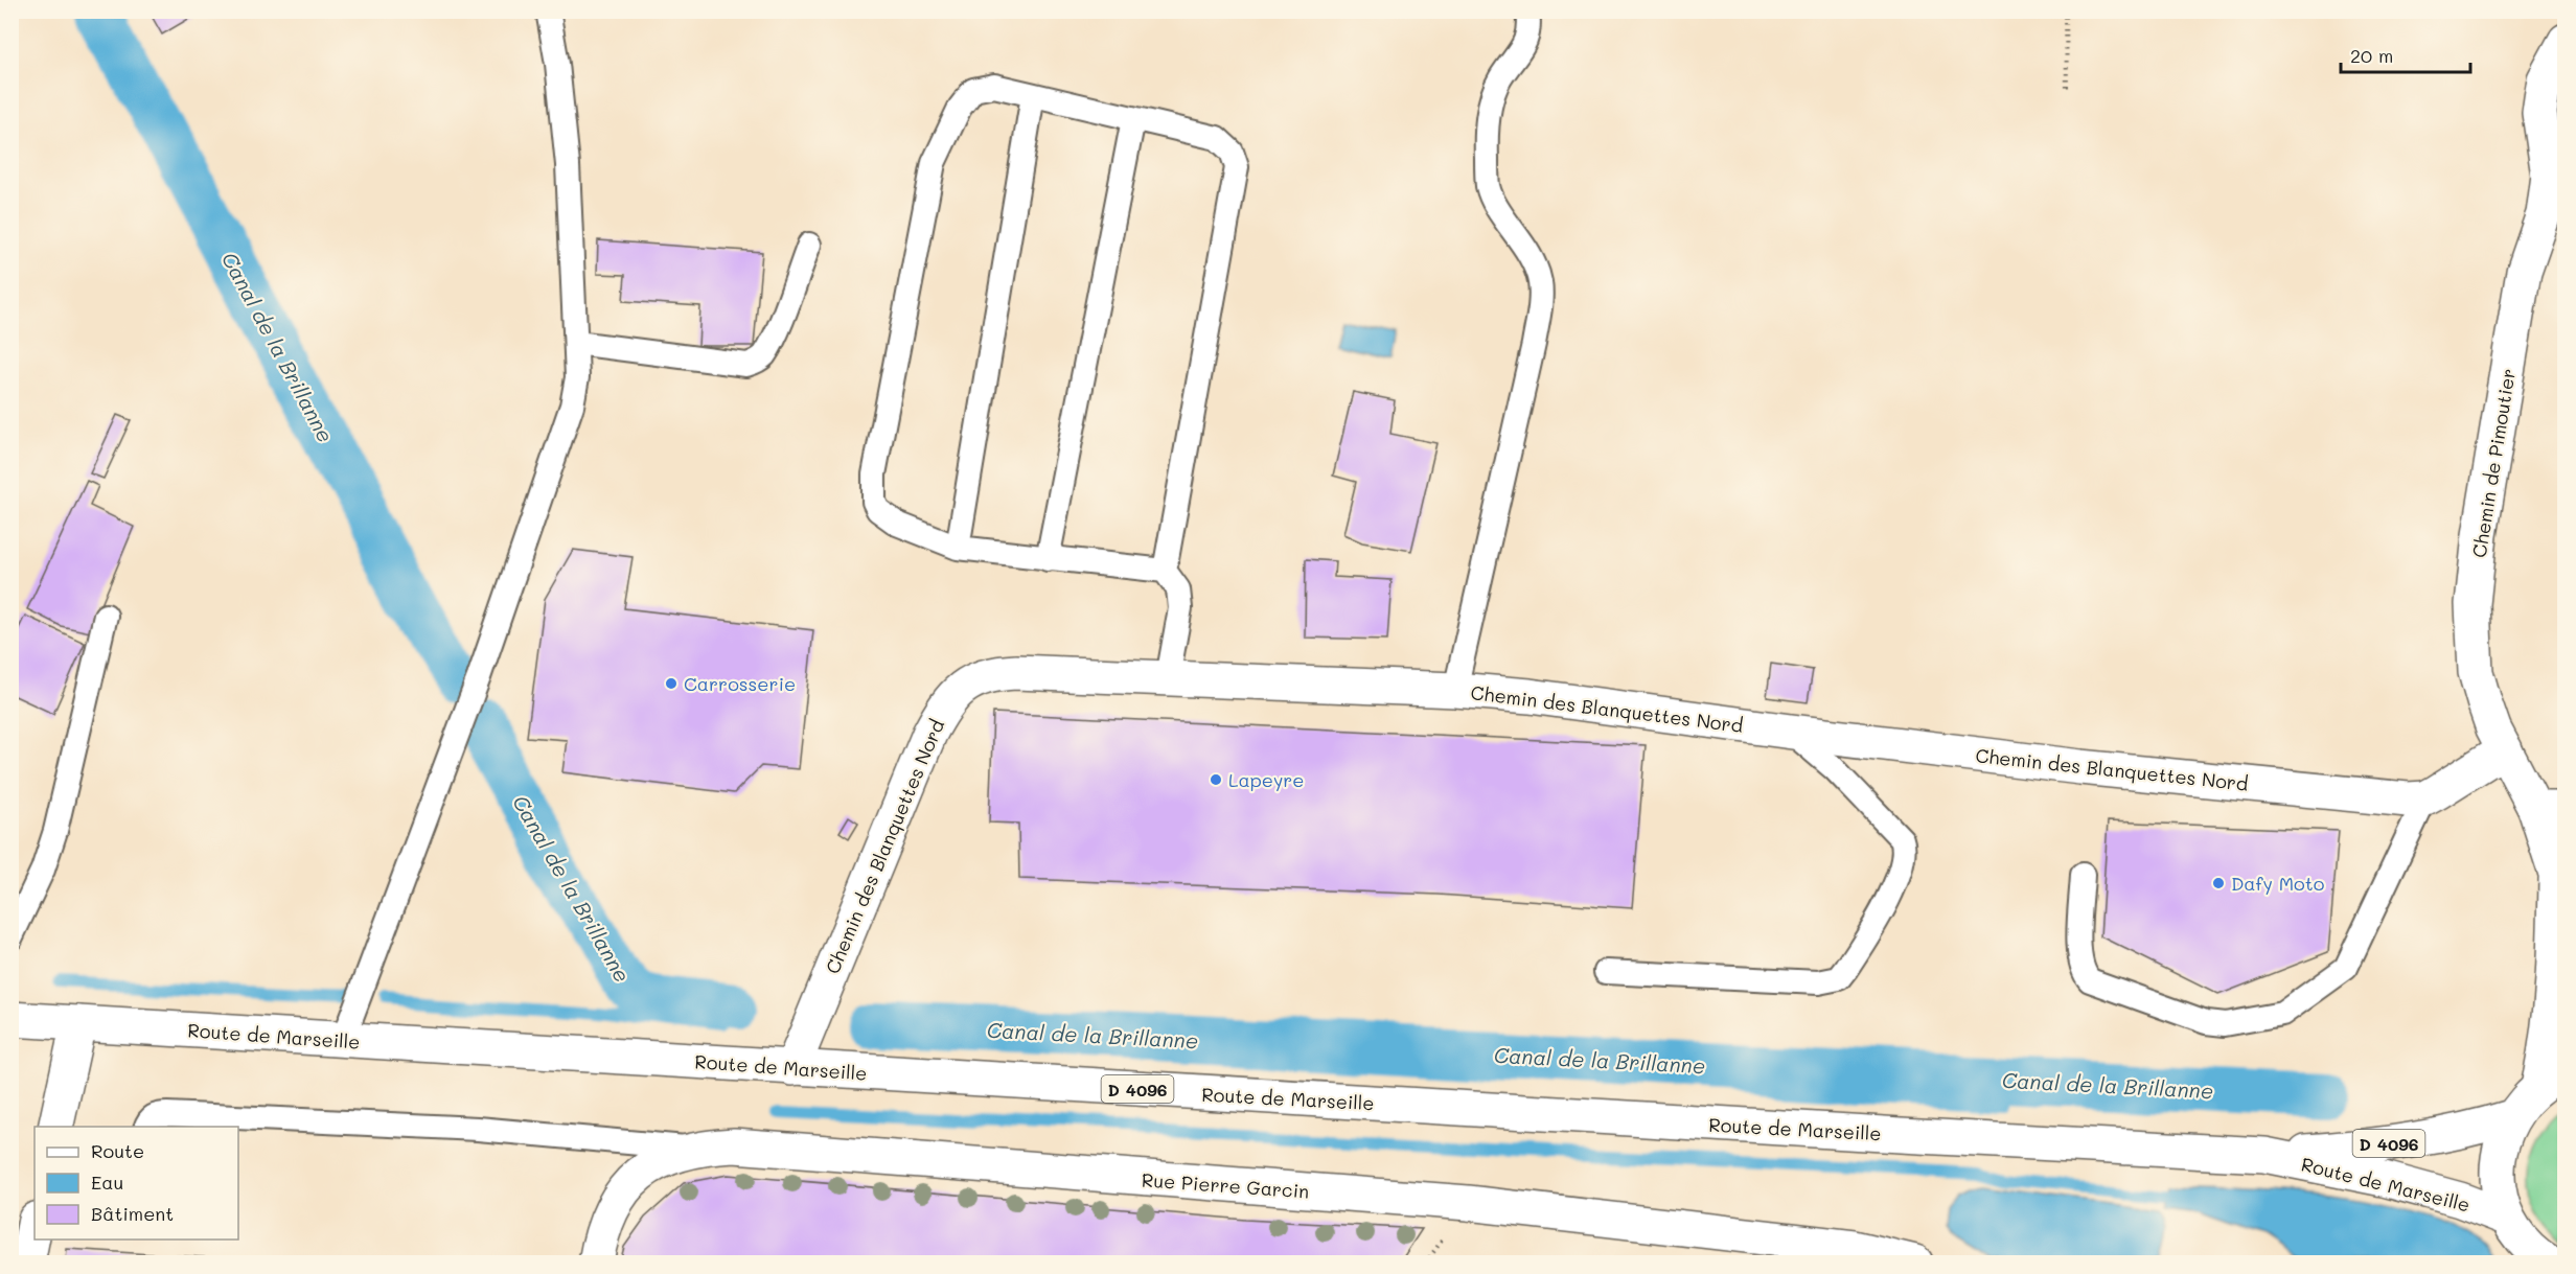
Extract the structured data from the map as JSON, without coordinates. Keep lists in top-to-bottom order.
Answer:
{
  "streets": {
    "main road": [
      "Chemin de Pimoutier",
      "Chemin des Blanquettes Nord",
      "Route de Marseille",
      "D 4096",
      "Rue Pierre Garcin"
    ]
  },
  "crossings": [
    ["Chemin des Blanquettes Nord", "Route de Marseille"]
  ],
  "water": ["Canal de la Brillanne"],
  "places": ["Carrosserie", "Lapeyre", "Dafy Moto"],
  "legend": ["Route", "Eau", "Bâtiment"],
  "scale_bar": "20 m"
}
